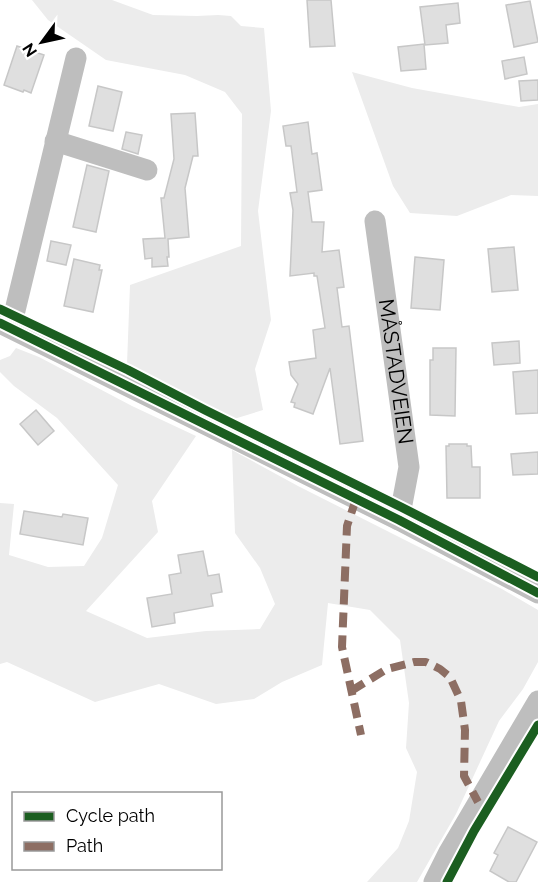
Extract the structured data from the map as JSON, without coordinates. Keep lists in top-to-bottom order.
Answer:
{
  "streets": {
    "street": ["MÅSTADVEIEN"]
  },
  "legend": ["Cycle path", "Path"],
  "north": "bottom left"
}
